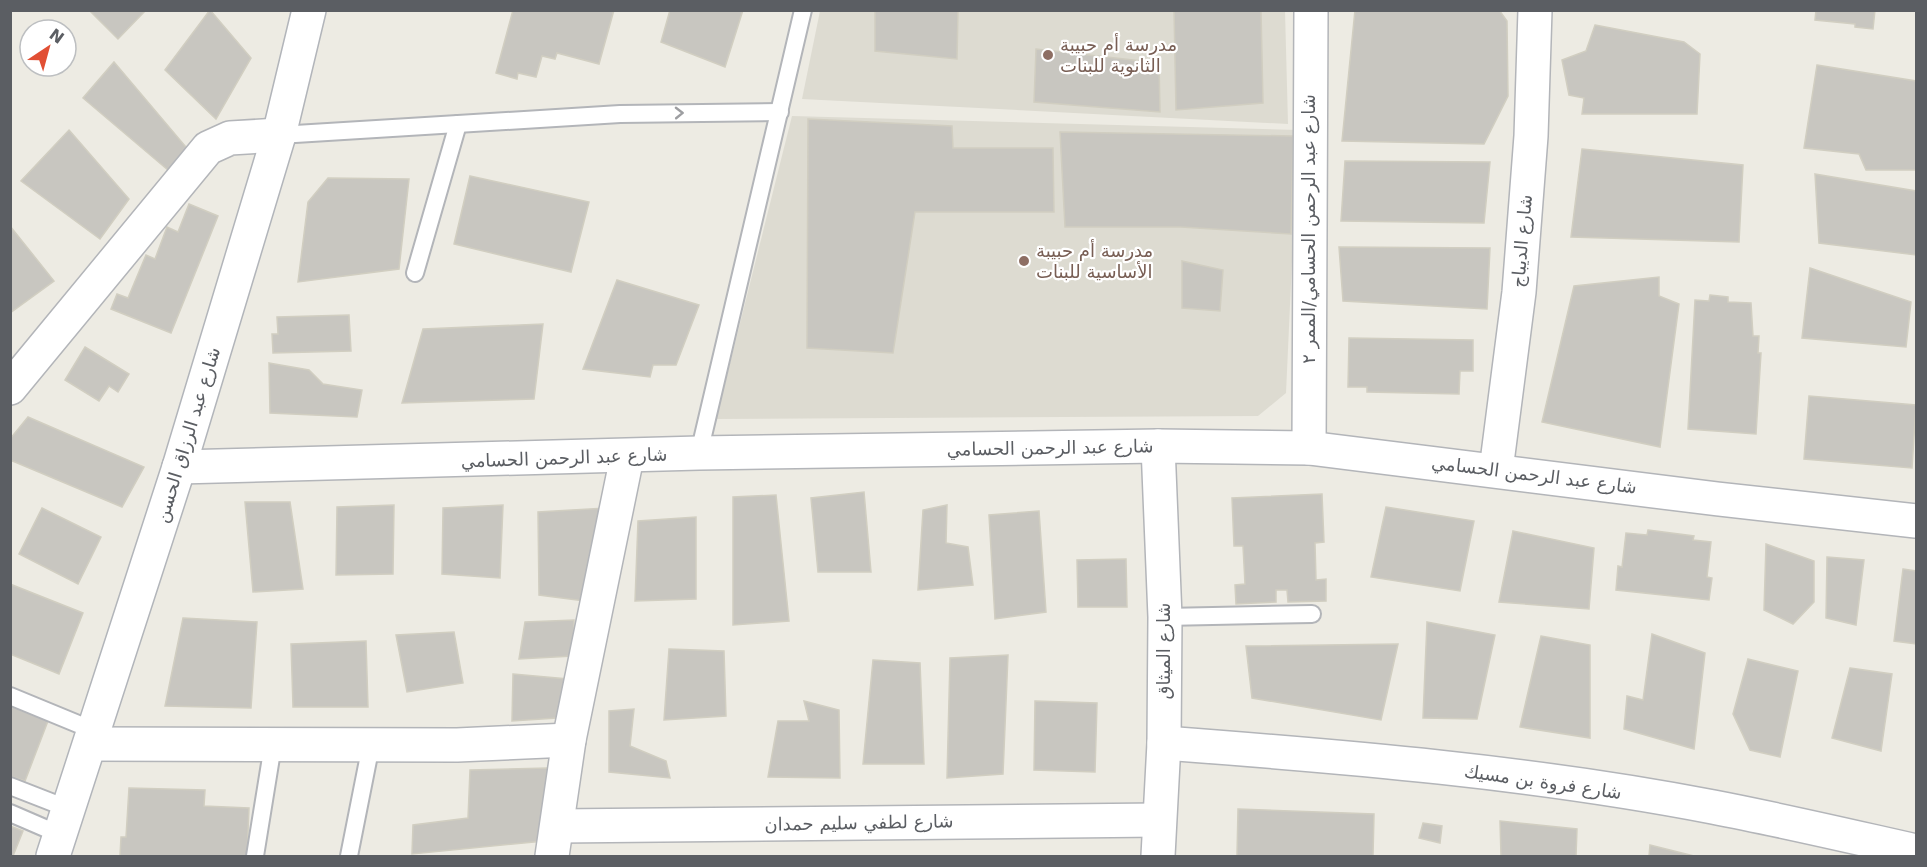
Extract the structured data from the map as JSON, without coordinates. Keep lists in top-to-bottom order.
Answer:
{
  "streets": {
    "street": [
      "شارع عبد الرحمن الحسامي/الممر ٢",
      "شارع الديباج",
      "شارع عبد الرزاق الحسن",
      "شارع عبد الرحمن الحسامي",
      "شارع الميثاق",
      "شارع فروة بن مسيك",
      "شارع لطفي سليم حمدان"
    ]
  },
  "crossings": [
    ["شارع عبد الرحمن الحسامي/الممر ٢", "شارع عبد الرحمن الحسامي"],
    ["شارع الديباج", "شارع عبد الرحمن الحسامي"],
    ["شارع عبد الرزاق الحسن", "شارع عبد الرحمن الحسامي"],
    ["شارع عبد الرحمن الحسامي", "شارع الميثاق"],
    ["شارع الميثاق", "شارع فروة بن مسيك"],
    ["شارع الميثاق", "شارع لطفي سليم حمدان"]
  ],
  "places": ["مدرسة أم حبيبة الثانوية للبنات", "مدرسة أم حبيبة الأساسية للبنات"],
  "north": "top right"
}
